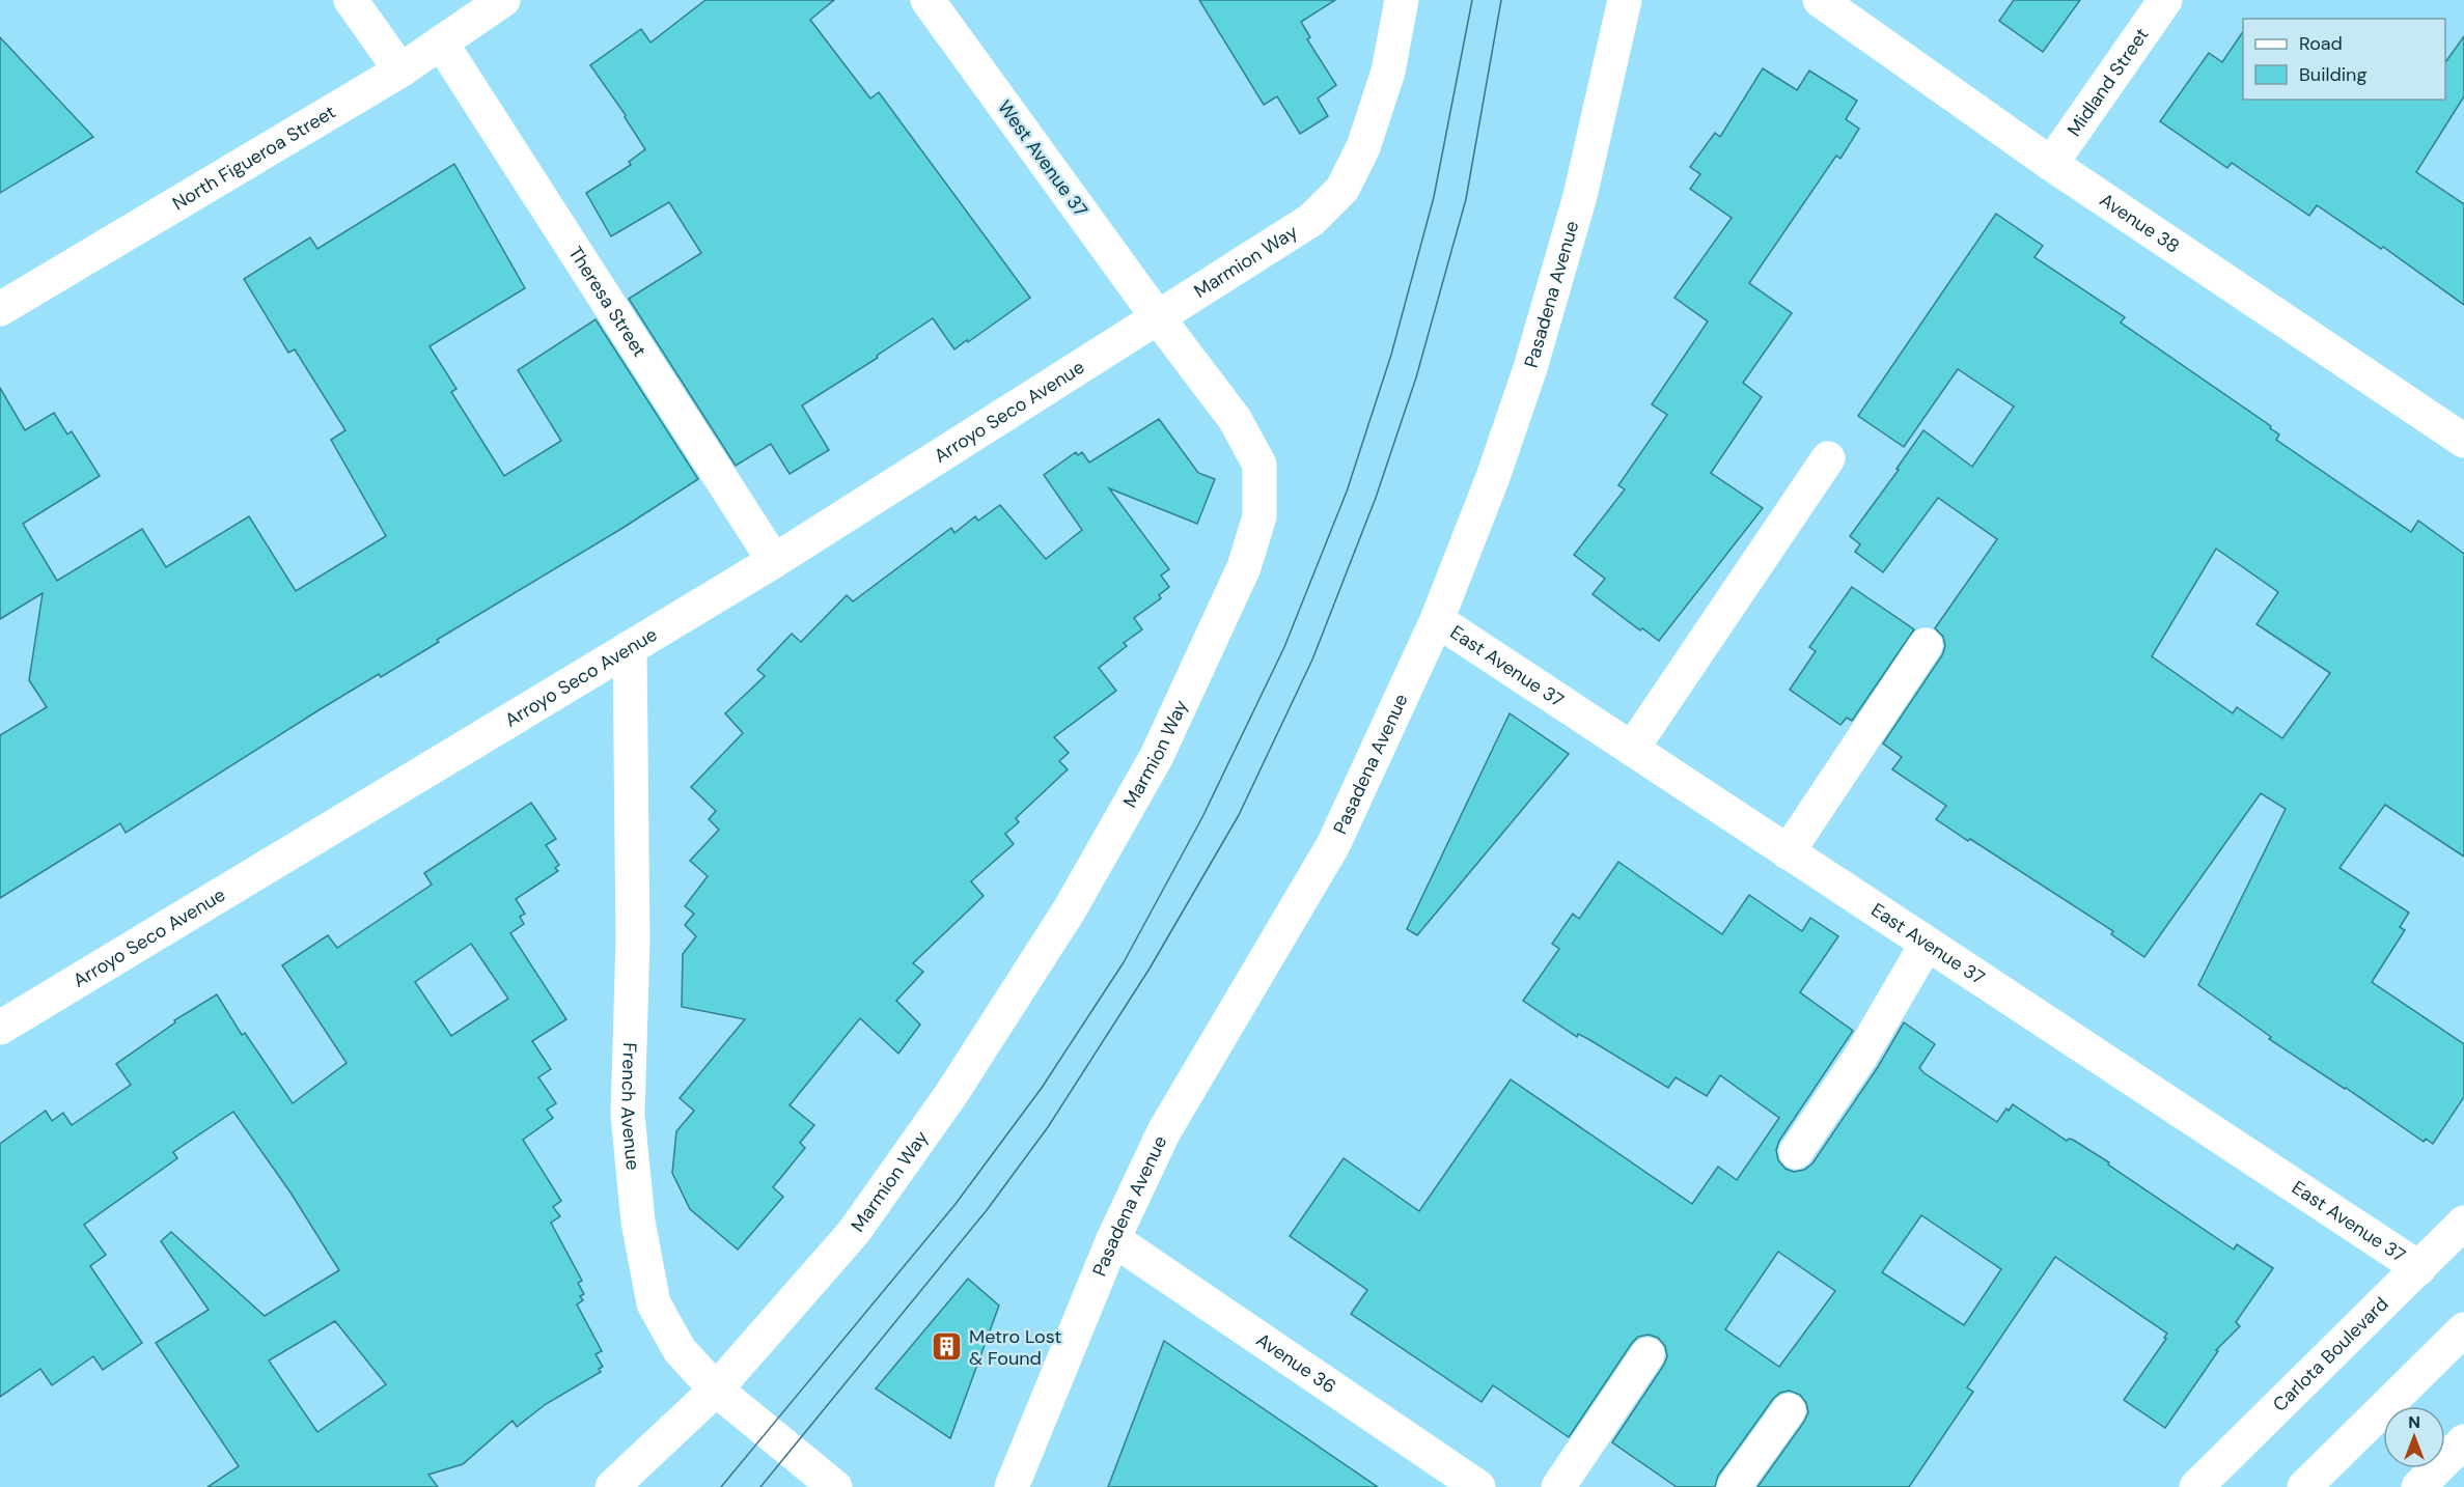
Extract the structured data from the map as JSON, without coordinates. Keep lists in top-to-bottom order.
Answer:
{
  "streets": {
    "main road": [
      "Midland Street",
      "North Figueroa Street",
      "West Avenue 37",
      "Avenue 38",
      "Marmion Way",
      "Pasadena Avenue",
      "Theresa Street",
      "Arroyo Seco Avenue",
      "East Avenue 37",
      "French Avenue",
      "Carlota Boulevard",
      "Avenue 36"
    ]
  },
  "crossings": [
    ["Midland Street", "Avenue 38"],
    ["North Figueroa Street", "Theresa Street"],
    ["West Avenue 37", "Marmion Way"],
    ["West Avenue 37", "Arroyo Seco Avenue"],
    ["Marmion Way", "Arroyo Seco Avenue"],
    ["Marmion Way", "French Avenue"],
    ["Pasadena Avenue", "East Avenue 37"],
    ["Pasadena Avenue", "Avenue 36"],
    ["Theresa Street", "Arroyo Seco Avenue"],
    ["Arroyo Seco Avenue", "French Avenue"],
    ["East Avenue 37", "Carlota Boulevard"]
  ],
  "places": {
    "building": ["Metro Lost & Found"]
  },
  "legend": ["Road", "Building"],
  "north": "top"
}
